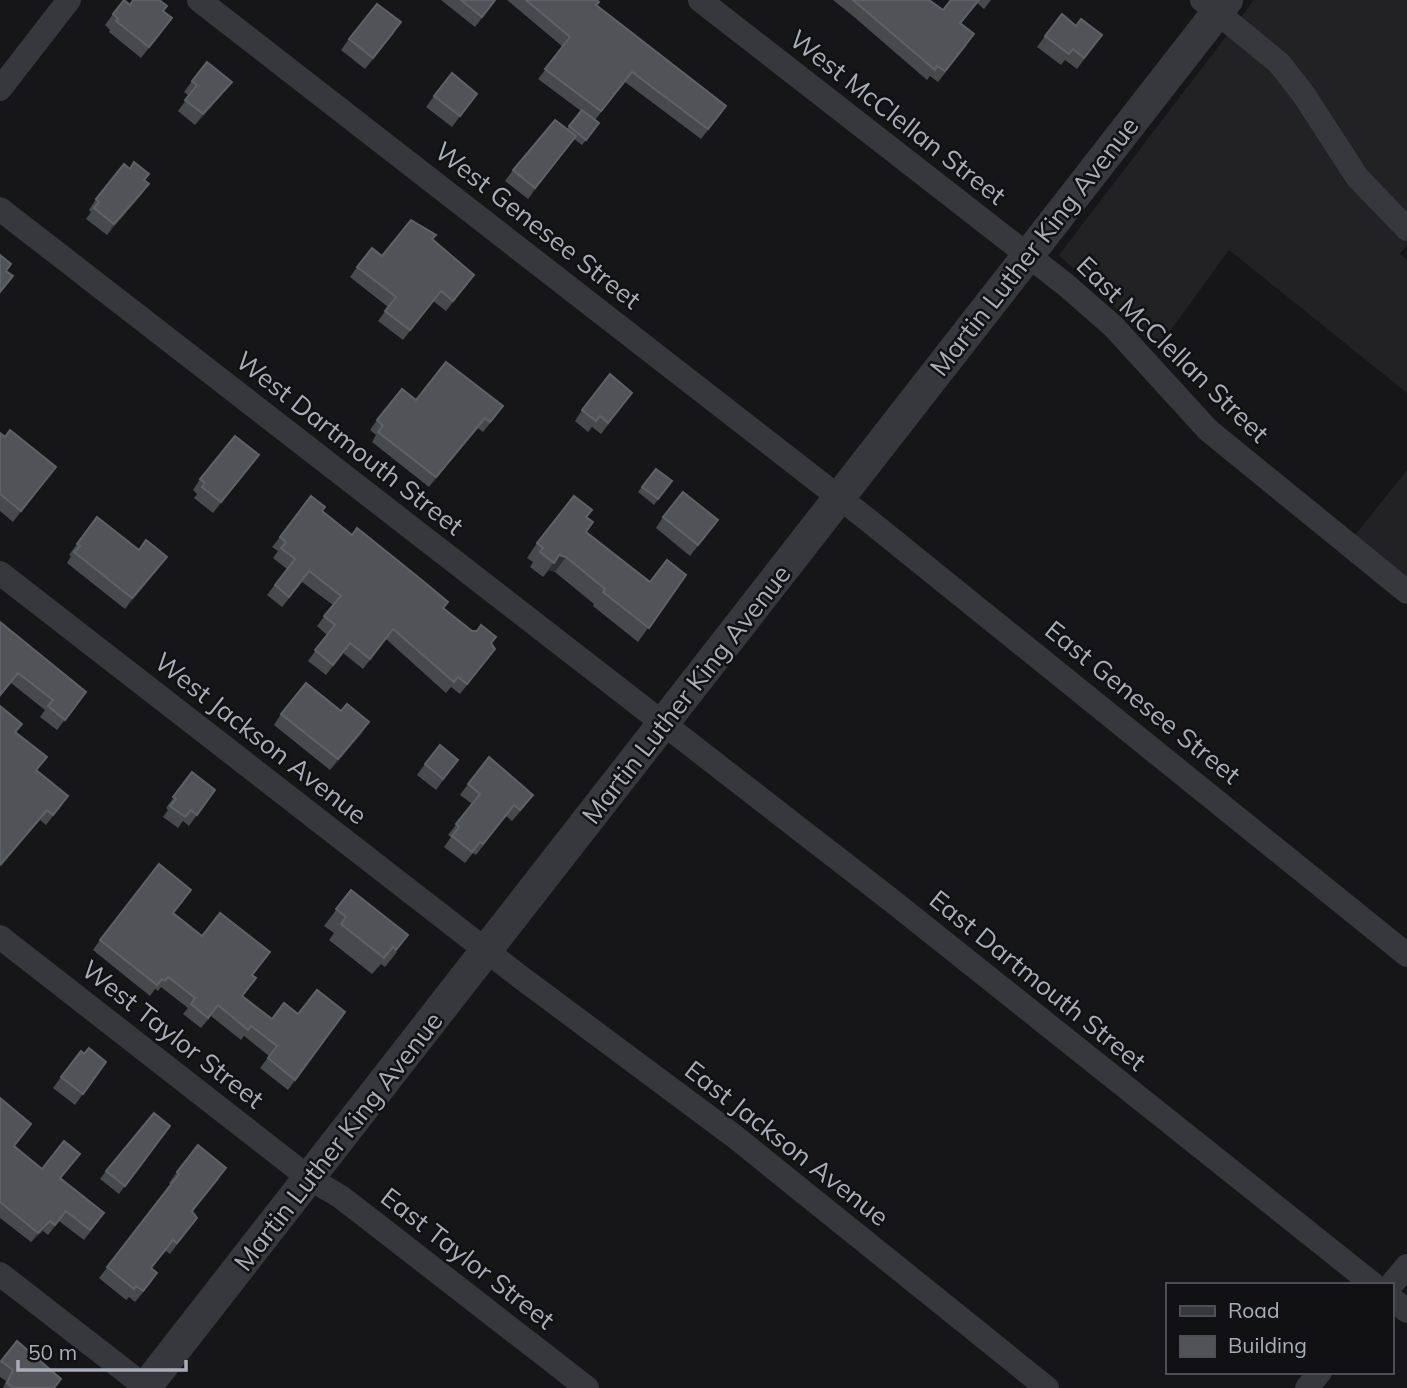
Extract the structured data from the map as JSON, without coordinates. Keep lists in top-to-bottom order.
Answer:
{
  "streets": {
    "street": [
      "West McClellan Street",
      "West Genesee Street",
      "Martin Luther King Avenue",
      "East McClellan Street",
      "West Dartmouth Street",
      "East Genesee Street",
      "West Jackson Avenue",
      "East Dartmouth Street",
      "West Taylor Street",
      "East Jackson Avenue",
      "East Taylor Street"
    ]
  },
  "crossings": [
    ["West McClellan Street", "Martin Luther King Avenue"],
    ["West McClellan Street", "East McClellan Street"],
    ["West Genesee Street", "Martin Luther King Avenue"],
    ["West Genesee Street", "East Genesee Street"],
    ["Martin Luther King Avenue", "East McClellan Street"],
    ["Martin Luther King Avenue", "West Dartmouth Street"],
    ["Martin Luther King Avenue", "East Genesee Street"],
    ["Martin Luther King Avenue", "West Jackson Avenue"],
    ["Martin Luther King Avenue", "East Dartmouth Street"],
    ["Martin Luther King Avenue", "West Taylor Street"],
    ["Martin Luther King Avenue", "East Jackson Avenue"],
    ["Martin Luther King Avenue", "East Taylor Street"],
    ["West Dartmouth Street", "East Dartmouth Street"],
    ["West Jackson Avenue", "East Jackson Avenue"],
    ["West Taylor Street", "East Taylor Street"]
  ],
  "legend": ["Road", "Building"],
  "scale_bar": "50 m"
}
